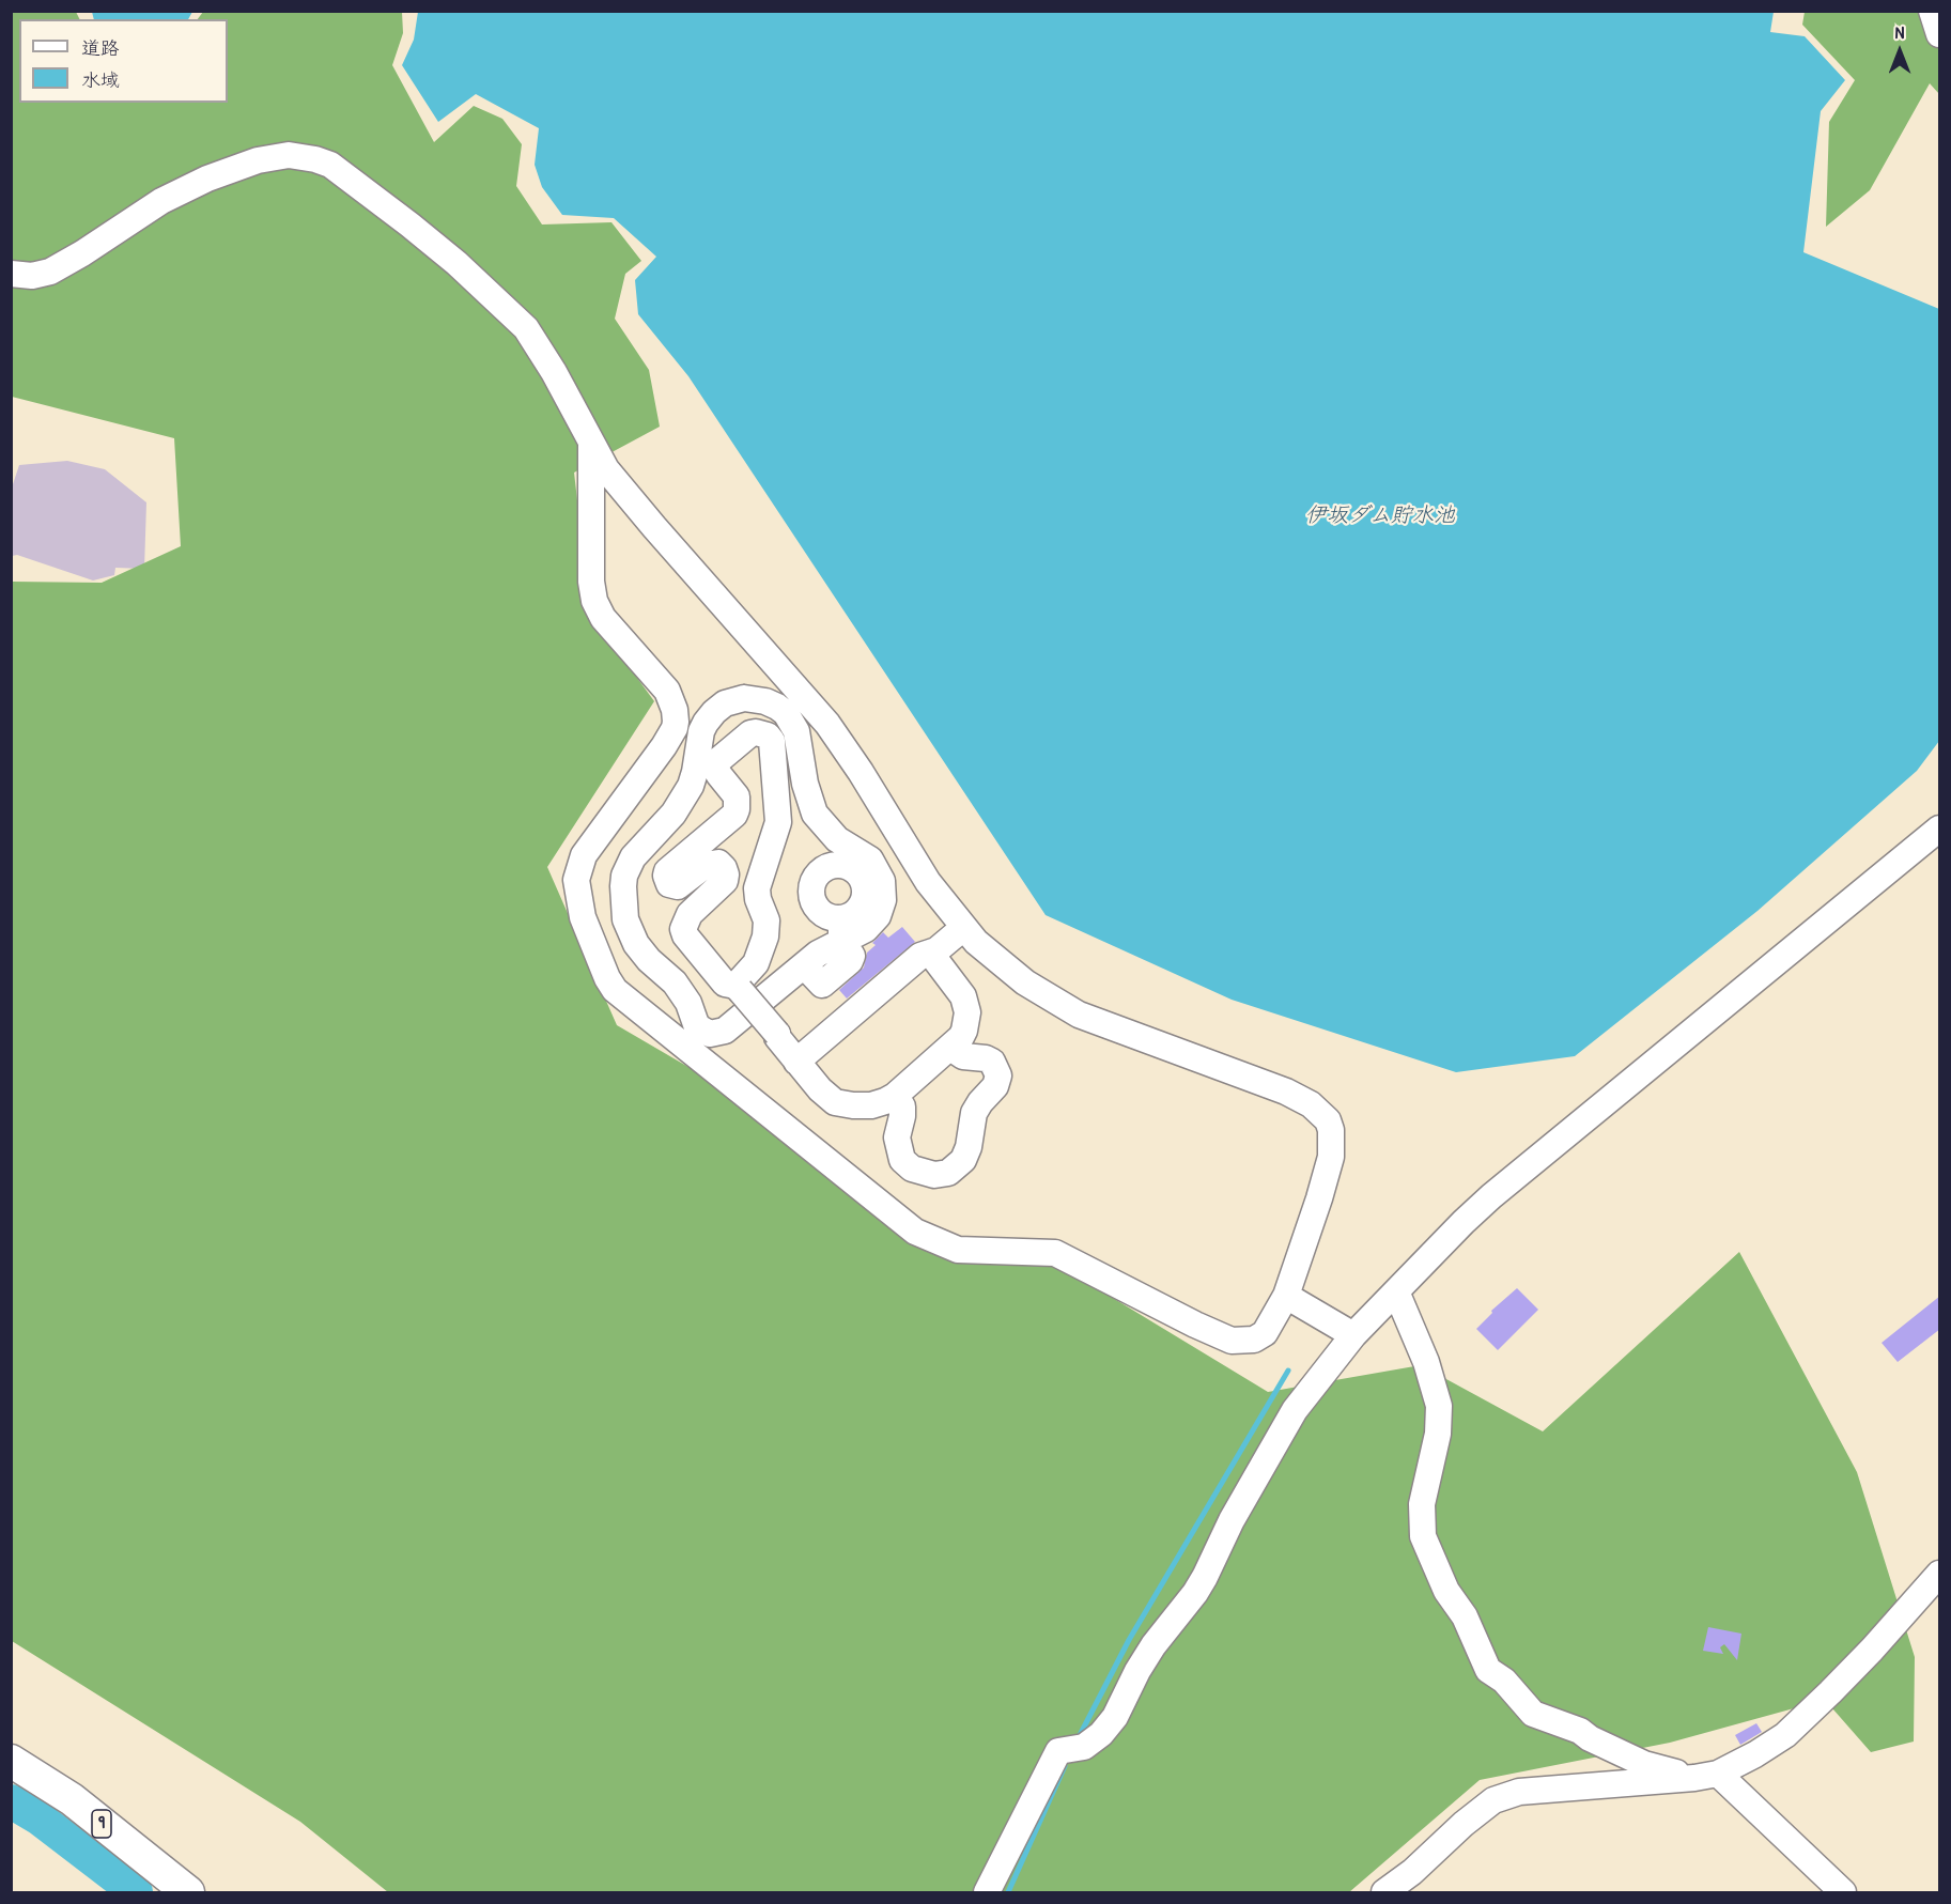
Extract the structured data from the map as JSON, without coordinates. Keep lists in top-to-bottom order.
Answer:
{
  "streets": {
    "main road": ["9"]
  },
  "water": ["伊坂ダム貯水池"],
  "legend": ["道路", "水域"],
  "north": "top"
}
